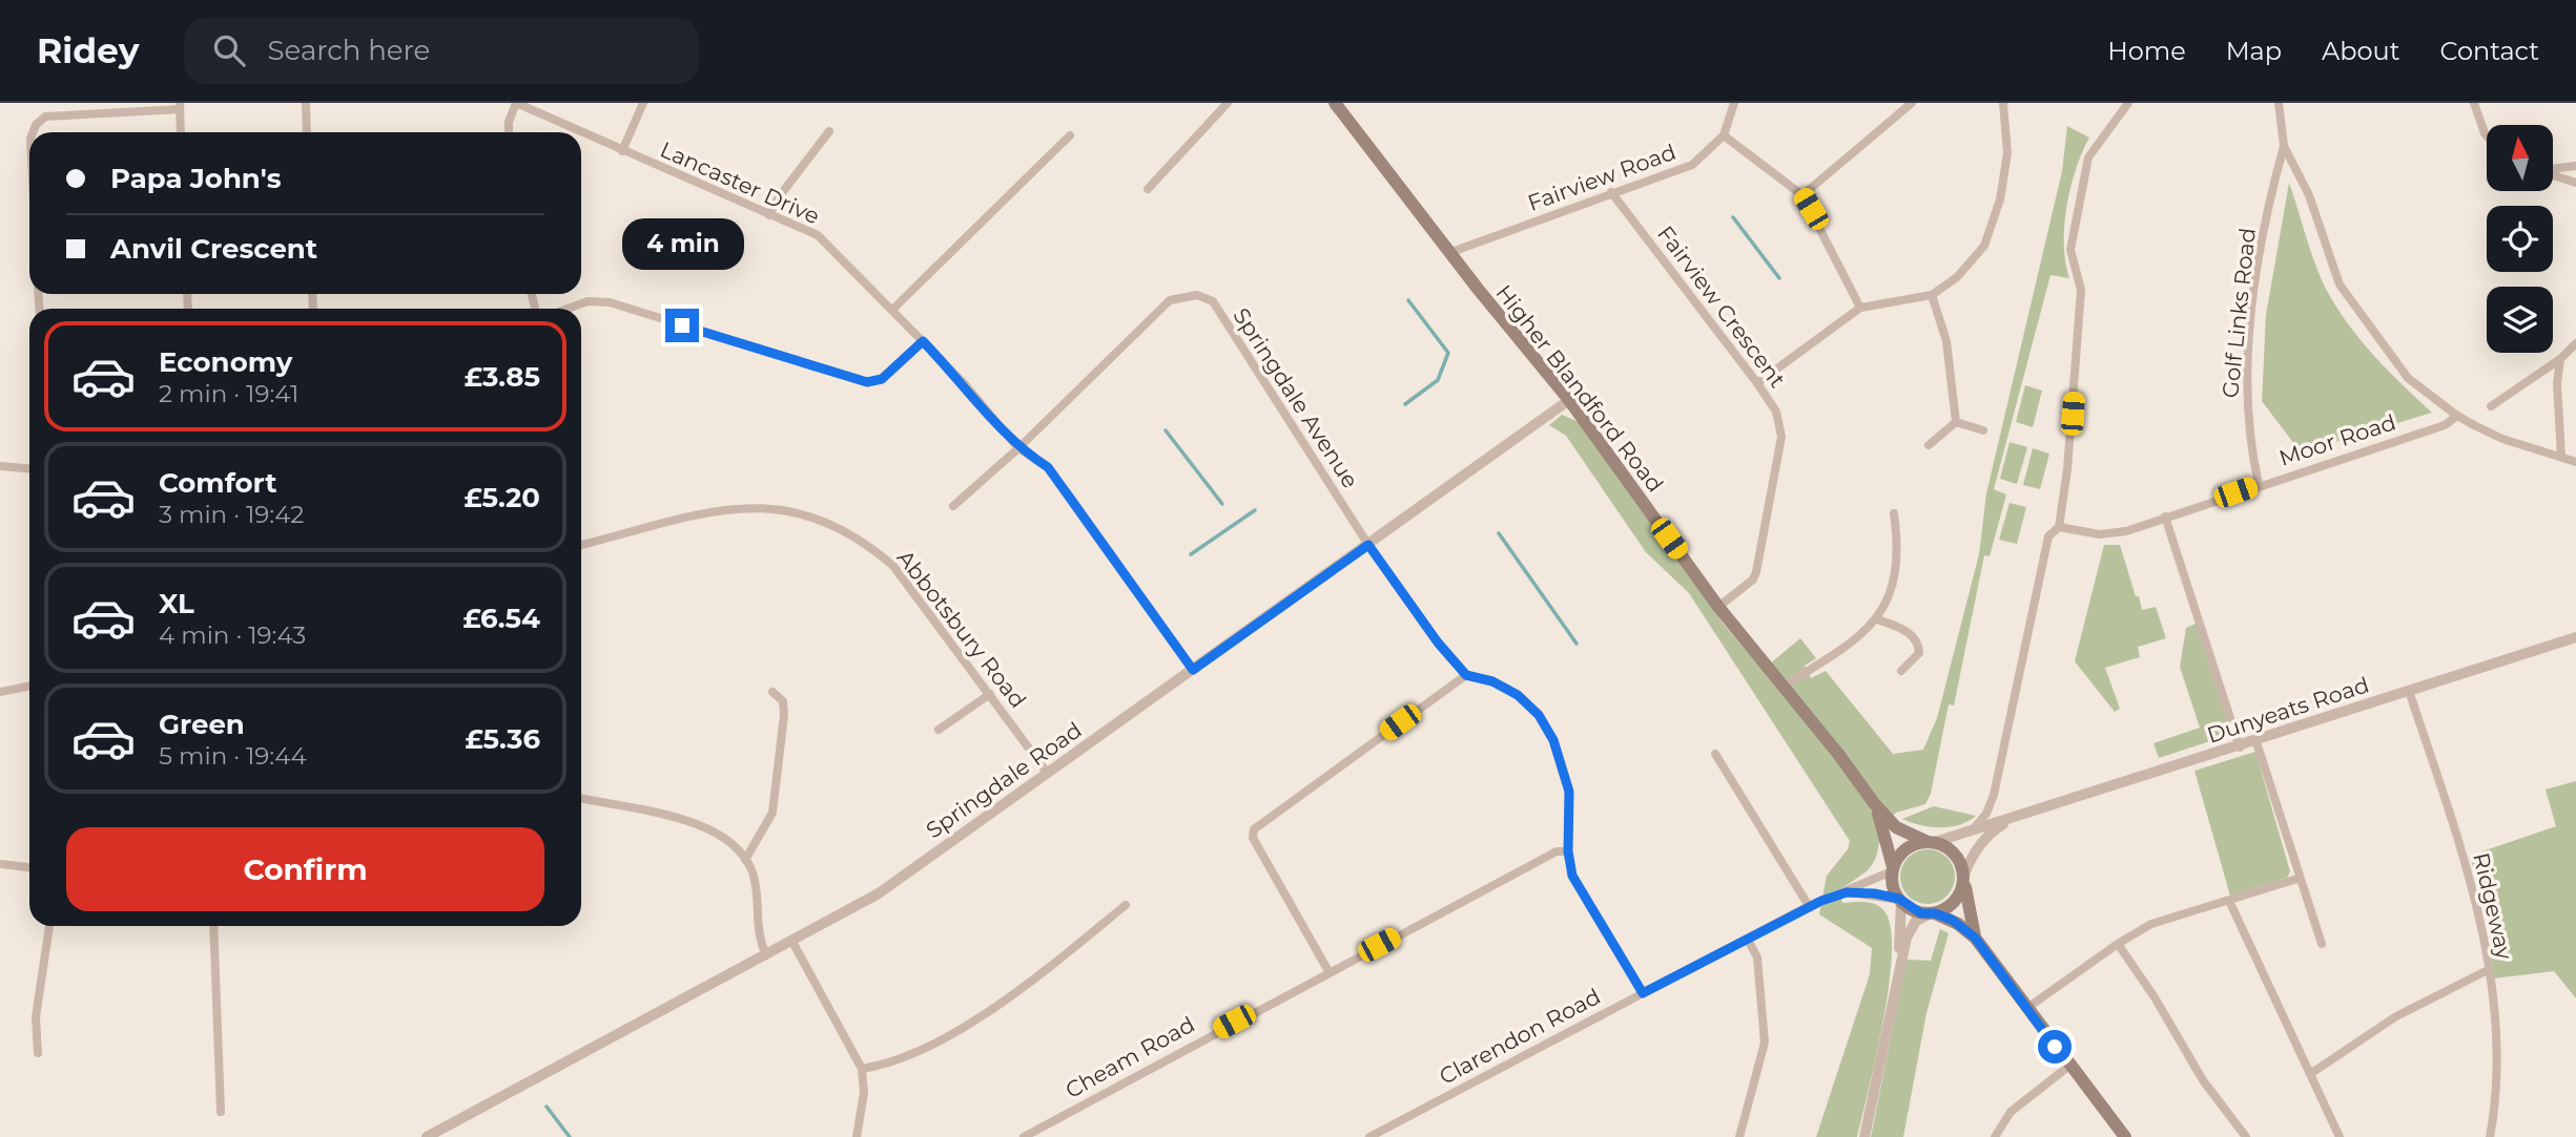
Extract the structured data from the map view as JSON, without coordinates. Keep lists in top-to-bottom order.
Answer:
{
  "streets": {
    "main road": ["Higher Blandford Road"],
    "street": [
      "Fairview Road",
      "Lancaster Drive",
      "Fairview Crescent",
      "Golf Links Road",
      "Springdale Avenue",
      "Moor Road",
      "Abbotsbury Road",
      "Dunyeats Road",
      "Springdale Road",
      "Ridgeway",
      "Clarendon Road",
      "Cheam Road"
    ]
  },
  "crossings": [
    ["Fairview Road", "Fairview Crescent"],
    ["Fairview Road", "Higher Blandford Road"],
    ["Lancaster Drive", "Springdale Avenue"],
    ["Fairview Crescent", "Higher Blandford Road"],
    ["Golf Links Road", "Moor Road"],
    ["Higher Blandford Road", "Dunyeats Road"],
    ["Higher Blandford Road", "Springdale Road"],
    ["Higher Blandford Road", "Clarendon Road"],
    ["Springdale Avenue", "Springdale Road"],
    ["Abbotsbury Road", "Springdale Road"],
    ["Dunyeats Road", "Ridgeway"],
    ["Dunyeats Road", "Clarendon Road"]
  ],
  "north": "top",
  "page": {
    "header": "Ridey",
    "search": "Search here",
    "nav": [
      "Home",
      "Map",
      "About",
      "Contact"
    ],
    "banner": ["Papa John's", "Anvil Crescent"],
    "bubble": "4 min",
    "list": [
      {
        "name": "Economy",
        "note": "2 min · 19:41",
        "value": "£3.85"
      },
      {
        "name": "Comfort",
        "note": "3 min · 19:42",
        "value": "£5.20"
      },
      {
        "name": "XL",
        "note": "4 min · 19:43",
        "value": "£6.54"
      },
      {
        "name": "Green",
        "note": "5 min · 19:44",
        "value": "£5.36"
      }
    ],
    "buttons": "Confirm"
  }
}
